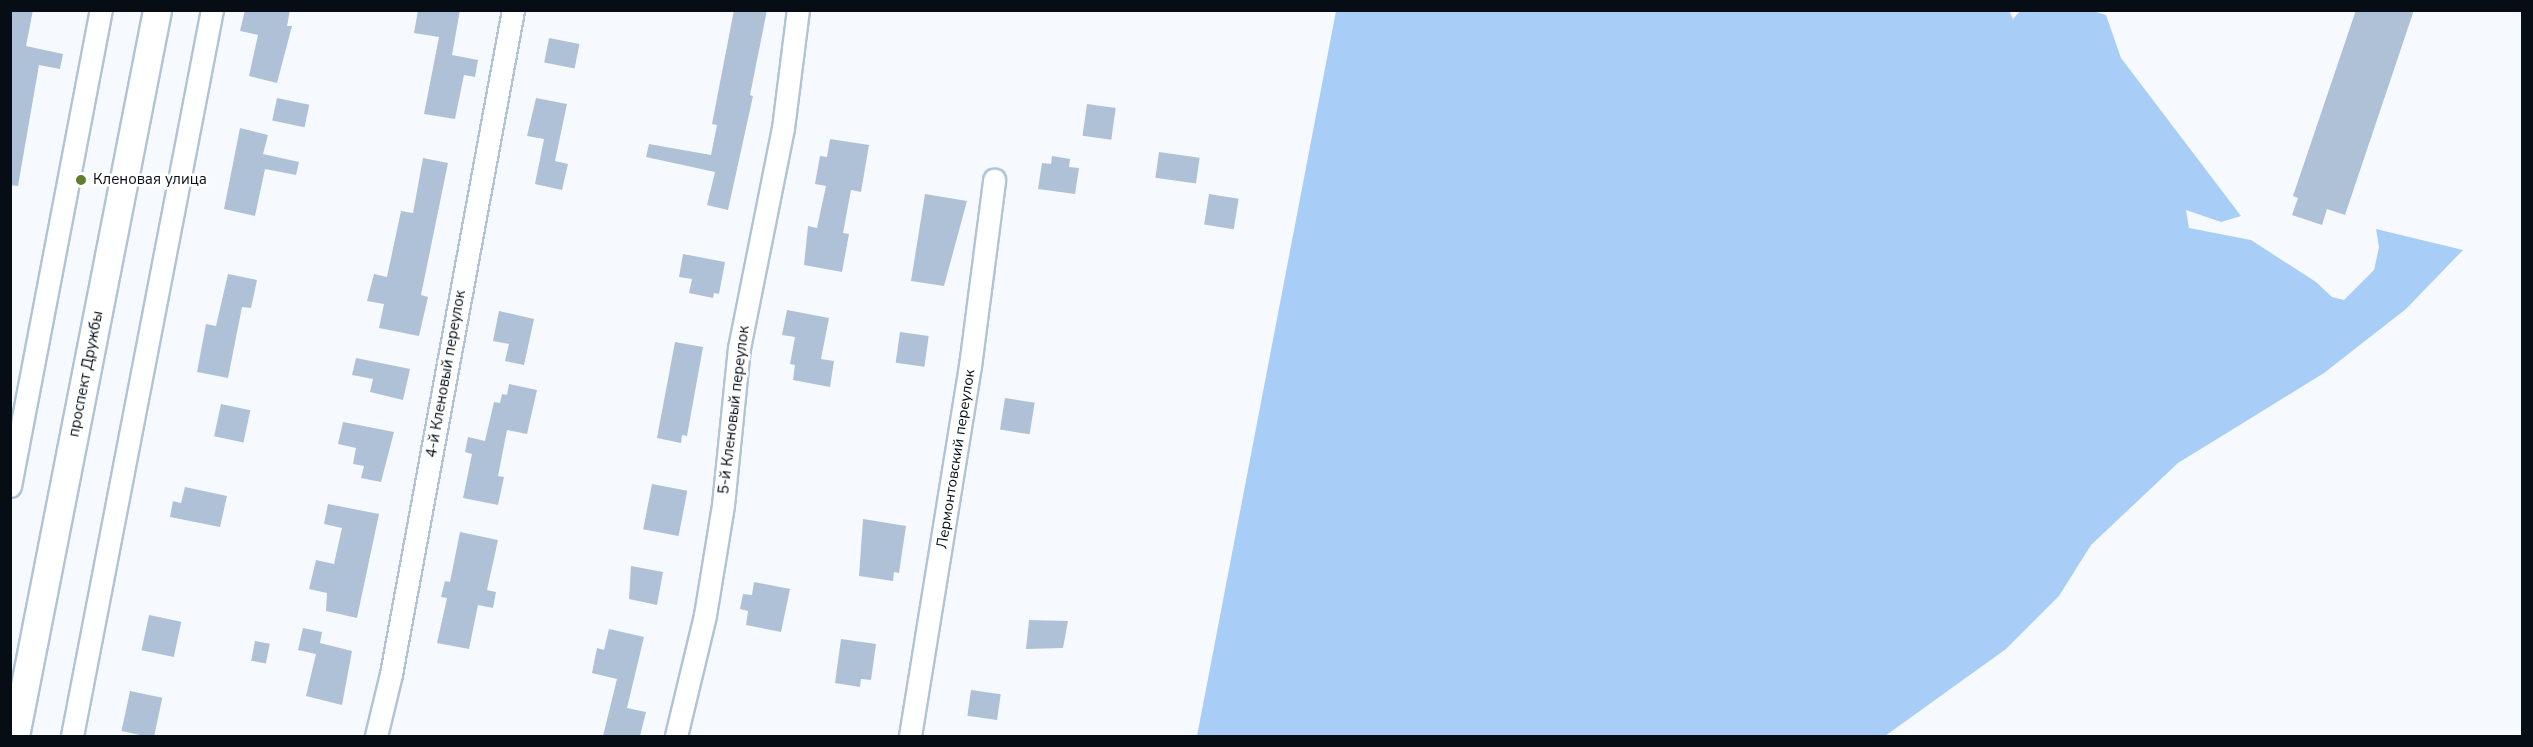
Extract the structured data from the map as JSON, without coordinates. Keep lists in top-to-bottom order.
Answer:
{
  "streets": {
    "main road": ["проспект Дружбы"],
    "street": ["4-й Кленовый переулок", "5-й Кленовый переулок", "Лермонтовский переулок"]
  },
  "places": ["Кленовая улица"]
}
